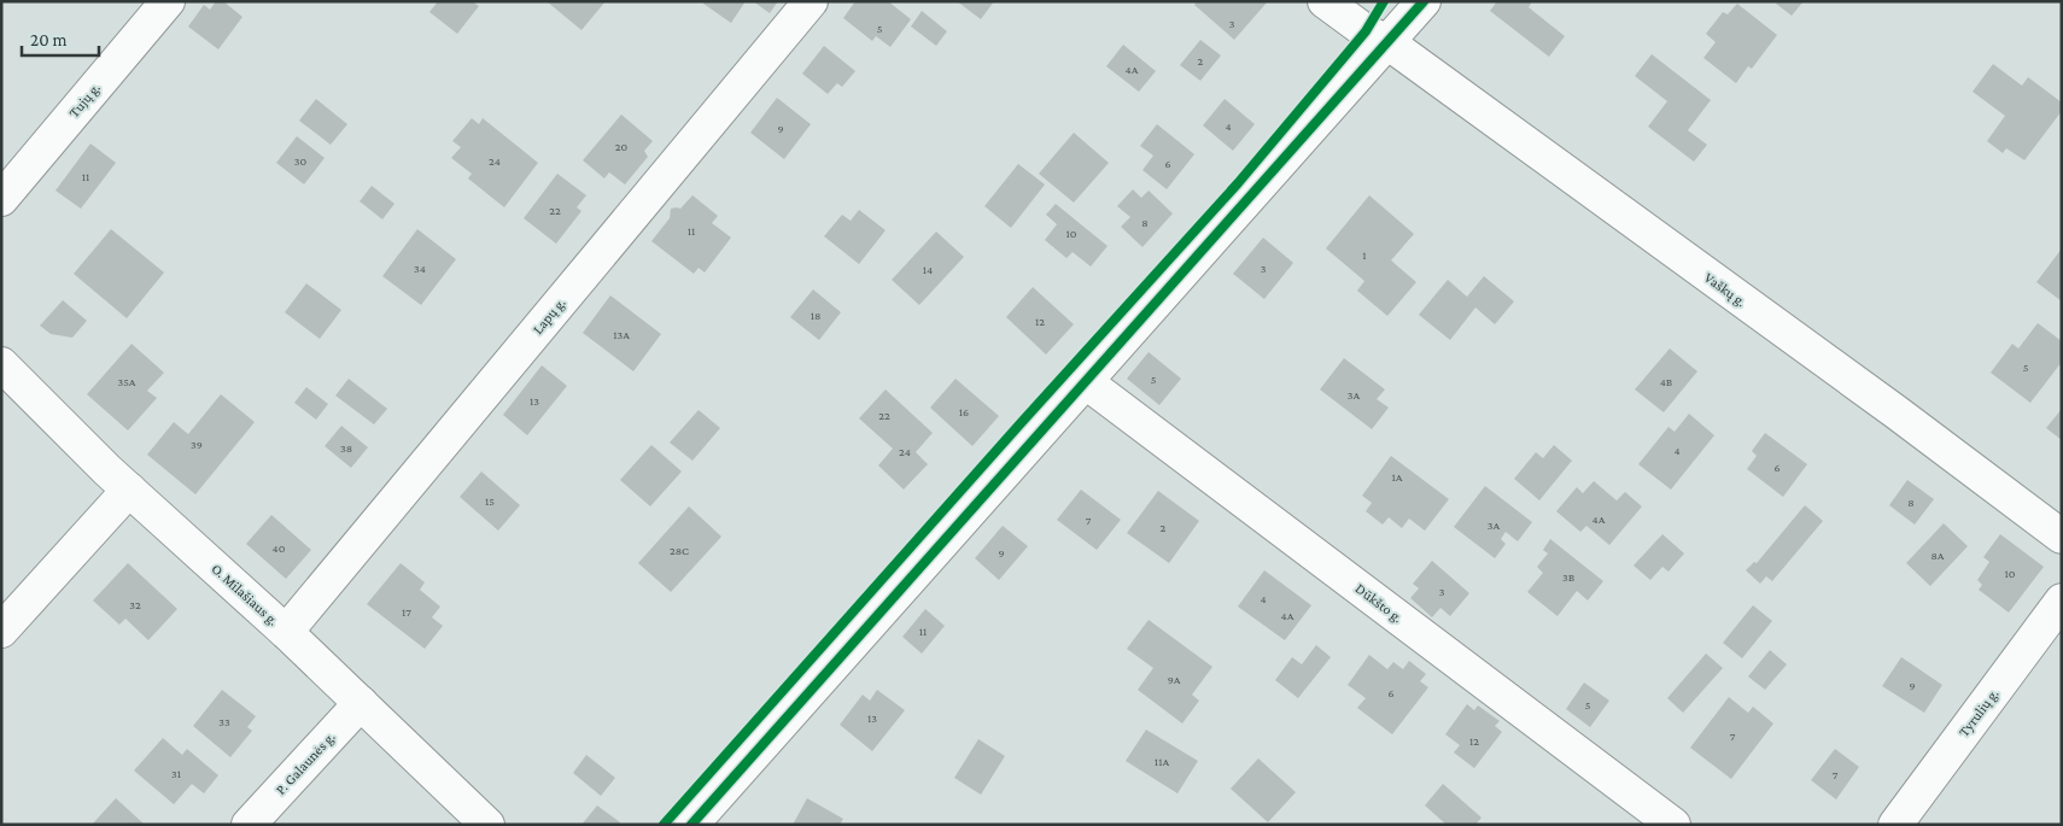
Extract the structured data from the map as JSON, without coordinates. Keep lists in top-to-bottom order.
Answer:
{
  "streets": {
    "street": [
      "Tujų g.",
      "Vaškų g.",
      "Lapų g.",
      "O. Milašiaus g.",
      "Dūkšto g.",
      "Tyrulių g.",
      "P. Galaunės g."
    ]
  },
  "crossings": [
    ["Lapų g.", "O. Milašiaus g."],
    ["O. Milašiaus g.", "P. Galaunės g."]
  ],
  "house_numbers": [
    "3",
    "5",
    "2",
    "4A",
    "4",
    "9",
    "20",
    "30",
    "24",
    "6",
    "11",
    "22",
    "8",
    "11",
    "10",
    "1",
    "34",
    "3",
    "14",
    "18",
    "12",
    "13A",
    "5",
    "5",
    "35A",
    "4B",
    "3A",
    "13",
    "16",
    "22",
    "39",
    "38",
    "4",
    "24",
    "6",
    "1A",
    "15",
    "8",
    "4A",
    "7",
    "3A",
    "2",
    "40",
    "28C",
    "9",
    "8A",
    "10",
    "3B",
    "3",
    "4",
    "32",
    "17",
    "4A",
    "11",
    "9A",
    "9",
    "6",
    "5",
    "13",
    "33",
    "7",
    "12",
    "11A",
    "31",
    "7"
  ],
  "scale_bar": "20 m"
}
